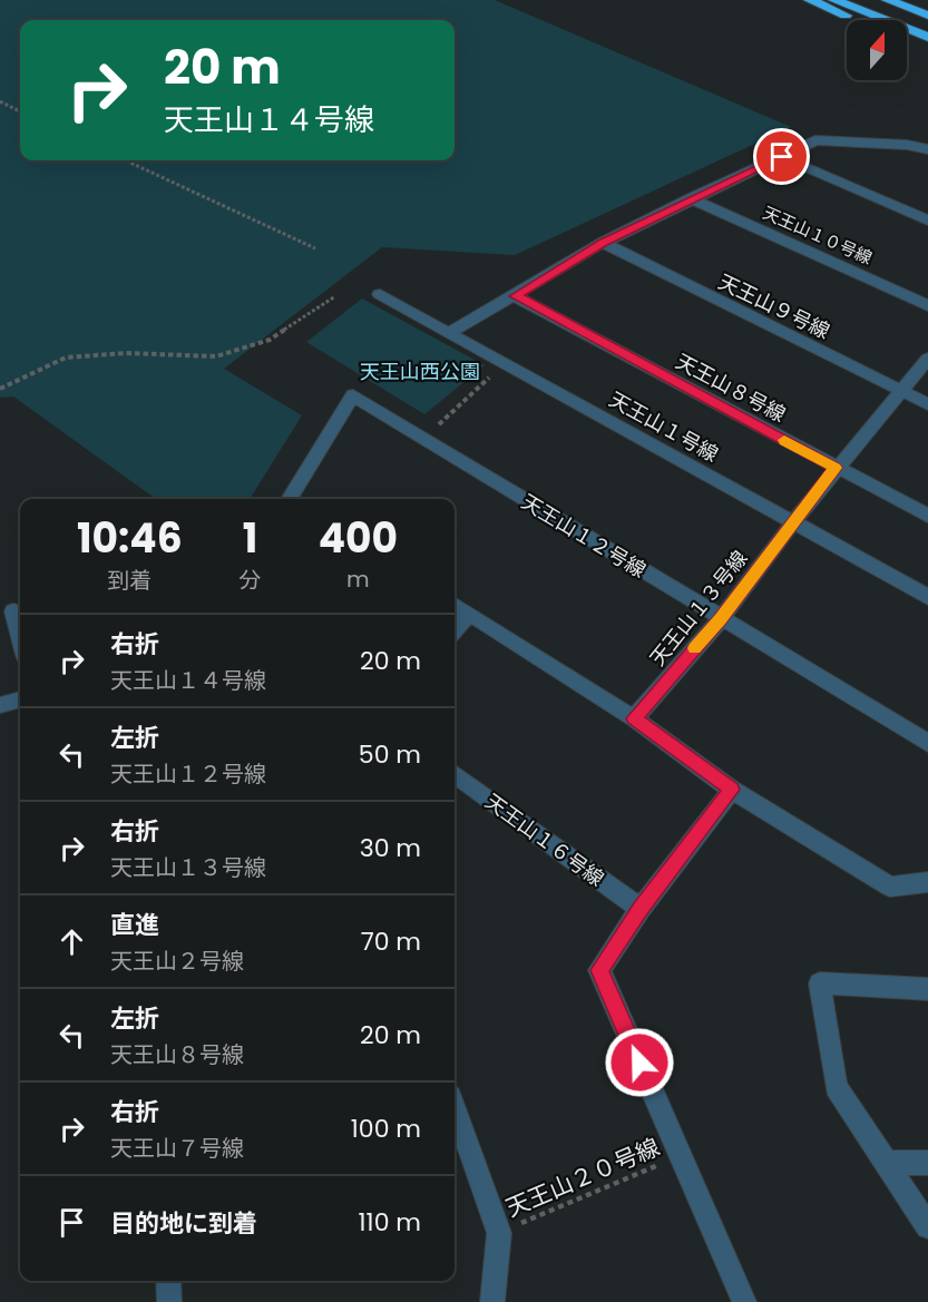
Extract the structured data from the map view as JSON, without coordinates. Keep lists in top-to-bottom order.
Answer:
{
  "streets": {
    "street": [
      "天王山１０号線",
      "天王山９号線",
      "天王山８号線",
      "天王山１号線",
      "天王山１２号線",
      "天王山１３号線",
      "天王山１６号線"
    ],
    "path": ["天王山２０号線"]
  },
  "crossings": [
    ["天王山９号線", "天王山１３号線"],
    ["天王山８号線", "天王山１３号線"],
    ["天王山１号線", "天王山１３号線"],
    ["天王山１２号線", "天王山１３号線"]
  ],
  "parks": ["天王山西公園"],
  "north": "top",
  "page": {
    "turn": ["20 m", "天王山１４号線"],
    "eta": [
      "10:46",
      "到着",
      "1",
      "分",
      "400",
      "m"
    ],
    "list": [
      {
        "name": "右折",
        "note": "天王山１４号線",
        "value": "20 m"
      },
      {
        "name": "左折",
        "note": "天王山１２号線",
        "value": "50 m"
      },
      {
        "name": "右折",
        "note": "天王山１３号線",
        "value": "30 m"
      },
      {
        "name": "直進",
        "note": "天王山２号線",
        "value": "70 m"
      },
      {
        "name": "左折",
        "note": "天王山８号線",
        "value": "20 m"
      },
      {
        "name": "右折",
        "note": "天王山７号線",
        "value": "100 m"
      },
      {
        "name": "目的地に到着",
        "value": "110 m"
      }
    ]
  }
}
